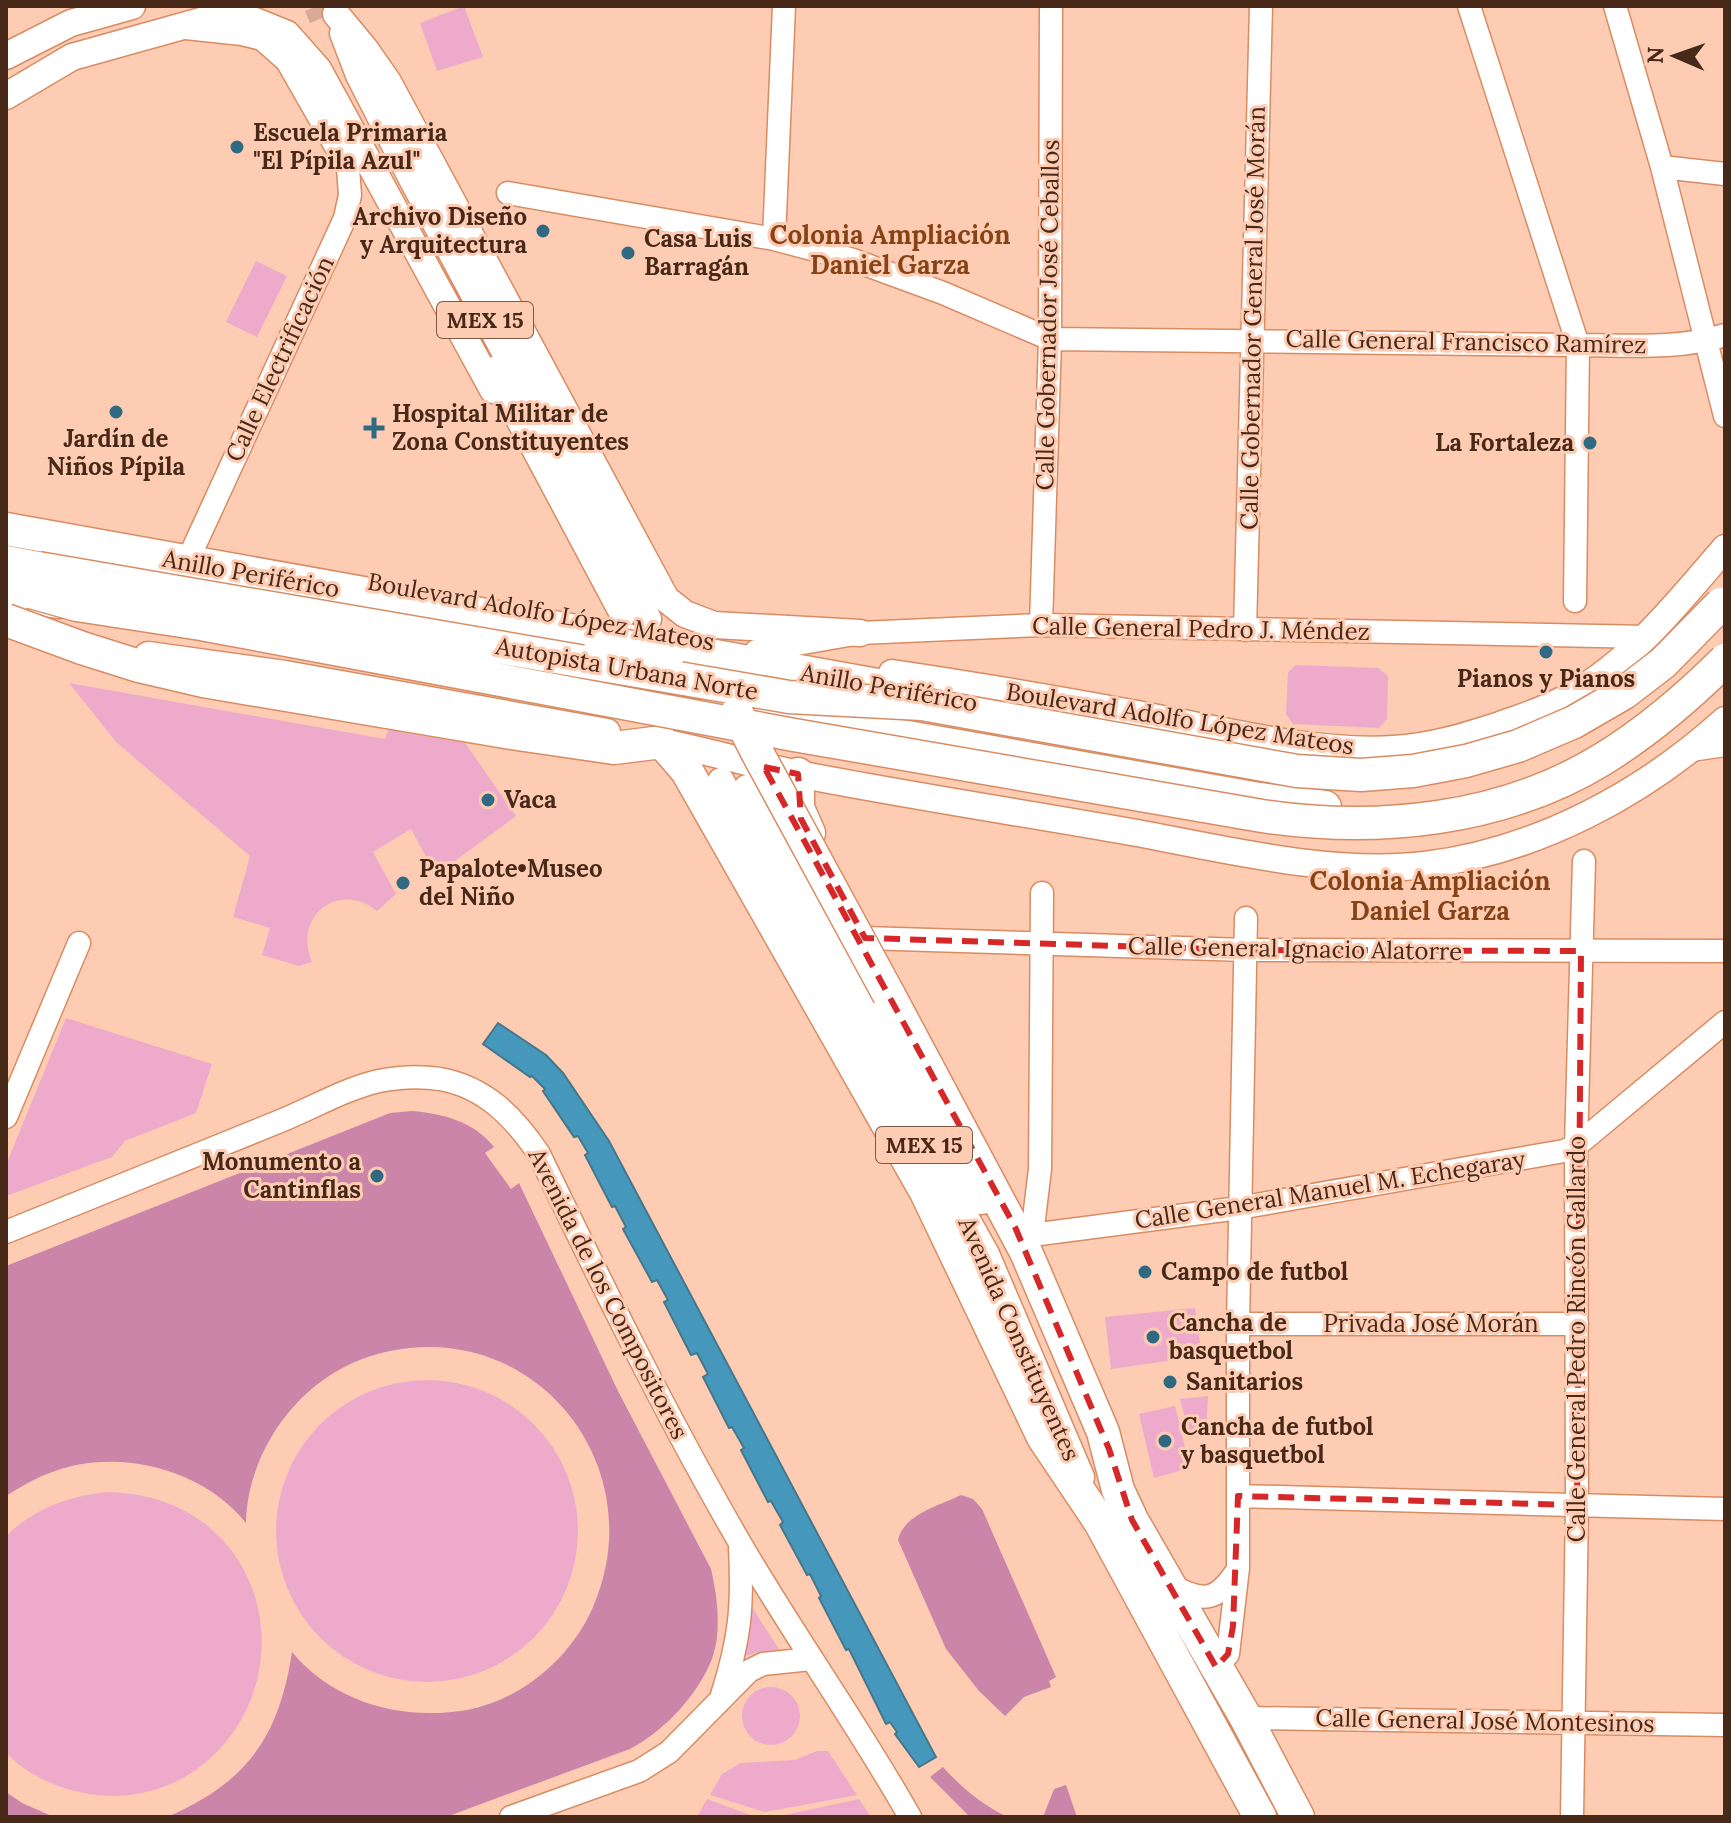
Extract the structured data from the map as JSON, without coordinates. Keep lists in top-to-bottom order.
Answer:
{
  "streets": {
    "highway": [
      "MEX 15",
      "Anillo Periférico",
      "Autopista Urbana Norte",
      "Avenida Constituyentes"
    ],
    "main road": ["Boulevard Adolfo López Mateos"],
    "street": [
      "Calle Gobernador José Ceballos",
      "Calle Gobernador General José Morán",
      "Calle General Francisco Ramírez",
      "Calle Electrificación",
      "Calle General Pedro J. Méndez",
      "Calle General Ignacio Alatorre",
      "Calle General Manuel M. Echegaray",
      "Avenida de los Compositores",
      "Privada José Morán",
      "Calle General Pedro Rincón Gallardo",
      "Calle General José Montesinos"
    ]
  },
  "crossings": [
    ["Calle Gobernador José Ceballos", "Calle General Francisco Ramírez"],
    ["Calle Gobernador José Ceballos", "Calle General Pedro J. Méndez"],
    ["Calle Gobernador General José Morán", "Calle General Francisco Ramírez"],
    ["Calle Gobernador General José Morán", "Calle General Pedro J. Méndez"],
    ["Calle Electrificación", "Boulevard Adolfo López Mateos"],
    ["Anillo Periférico", "Autopista Urbana Norte"],
    ["Boulevard Adolfo López Mateos", "Calle General Pedro J. Méndez"],
    ["Calle General Ignacio Alatorre", "Calle General Pedro Rincón Gallardo"],
    ["Calle General Manuel M. Echegaray", "Calle General Pedro Rincón Gallardo"],
    ["Privada José Morán", "Calle General Pedro Rincón Gallardo"],
    ["Avenida Constituyentes", "Calle General José Montesinos"],
    ["Calle General Pedro Rincón Gallardo", "Calle General José Montesinos"]
  ],
  "districts": ["Colonia Ampliación Daniel Garza", "Colonia Ampliación Daniel Garza"],
  "places": {
    "other": [
      "Escuela Primaria \"El Pípila Azul\"",
      "Archivo Diseño y Arquitectura",
      "Casa Luis Barragán",
      "Jardín de Niños Pípila",
      "La Fortaleza",
      "Pianos y Pianos",
      "Vaca",
      "Papalote•Museo del Niño",
      "Monumento a Cantinflas",
      "Campo de futbol",
      "Cancha de basquetbol",
      "Sanitarios",
      "Cancha de futbol y basquetbol"
    ],
    "health": ["Hospital Militar de Zona Constituyentes"]
  },
  "north": "left"
}
